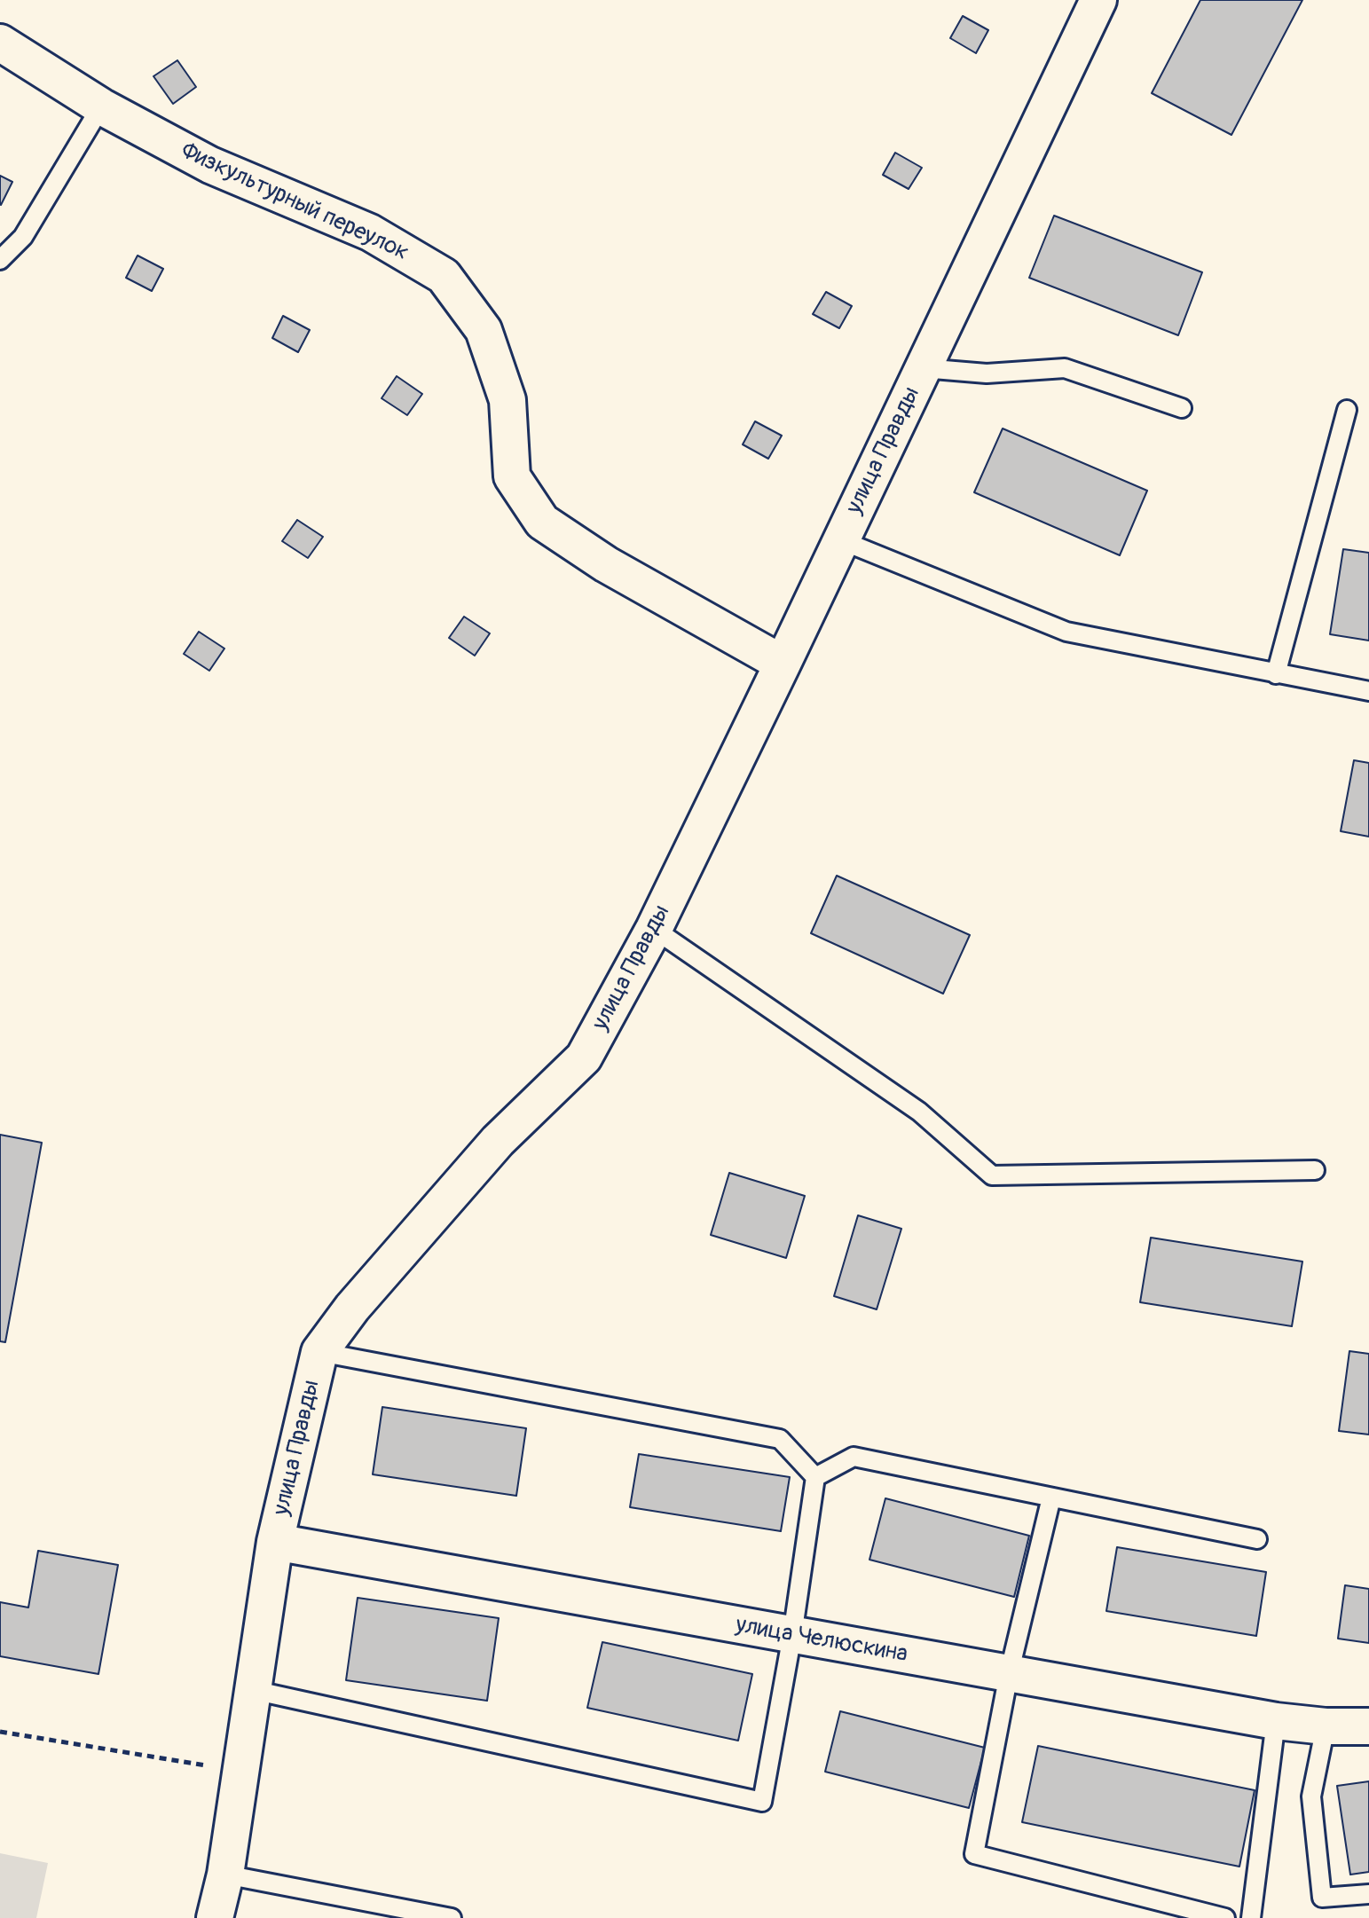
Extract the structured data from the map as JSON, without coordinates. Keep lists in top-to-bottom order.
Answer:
{
  "streets": {
    "street": ["Физкультурный переулок", "улица Правды", "улица Челюскина"]
  },
  "crossings": [
    ["Физкультурный переулок", "улица Правды"],
    ["улица Правды", "улица Челюскина"]
  ]
}
